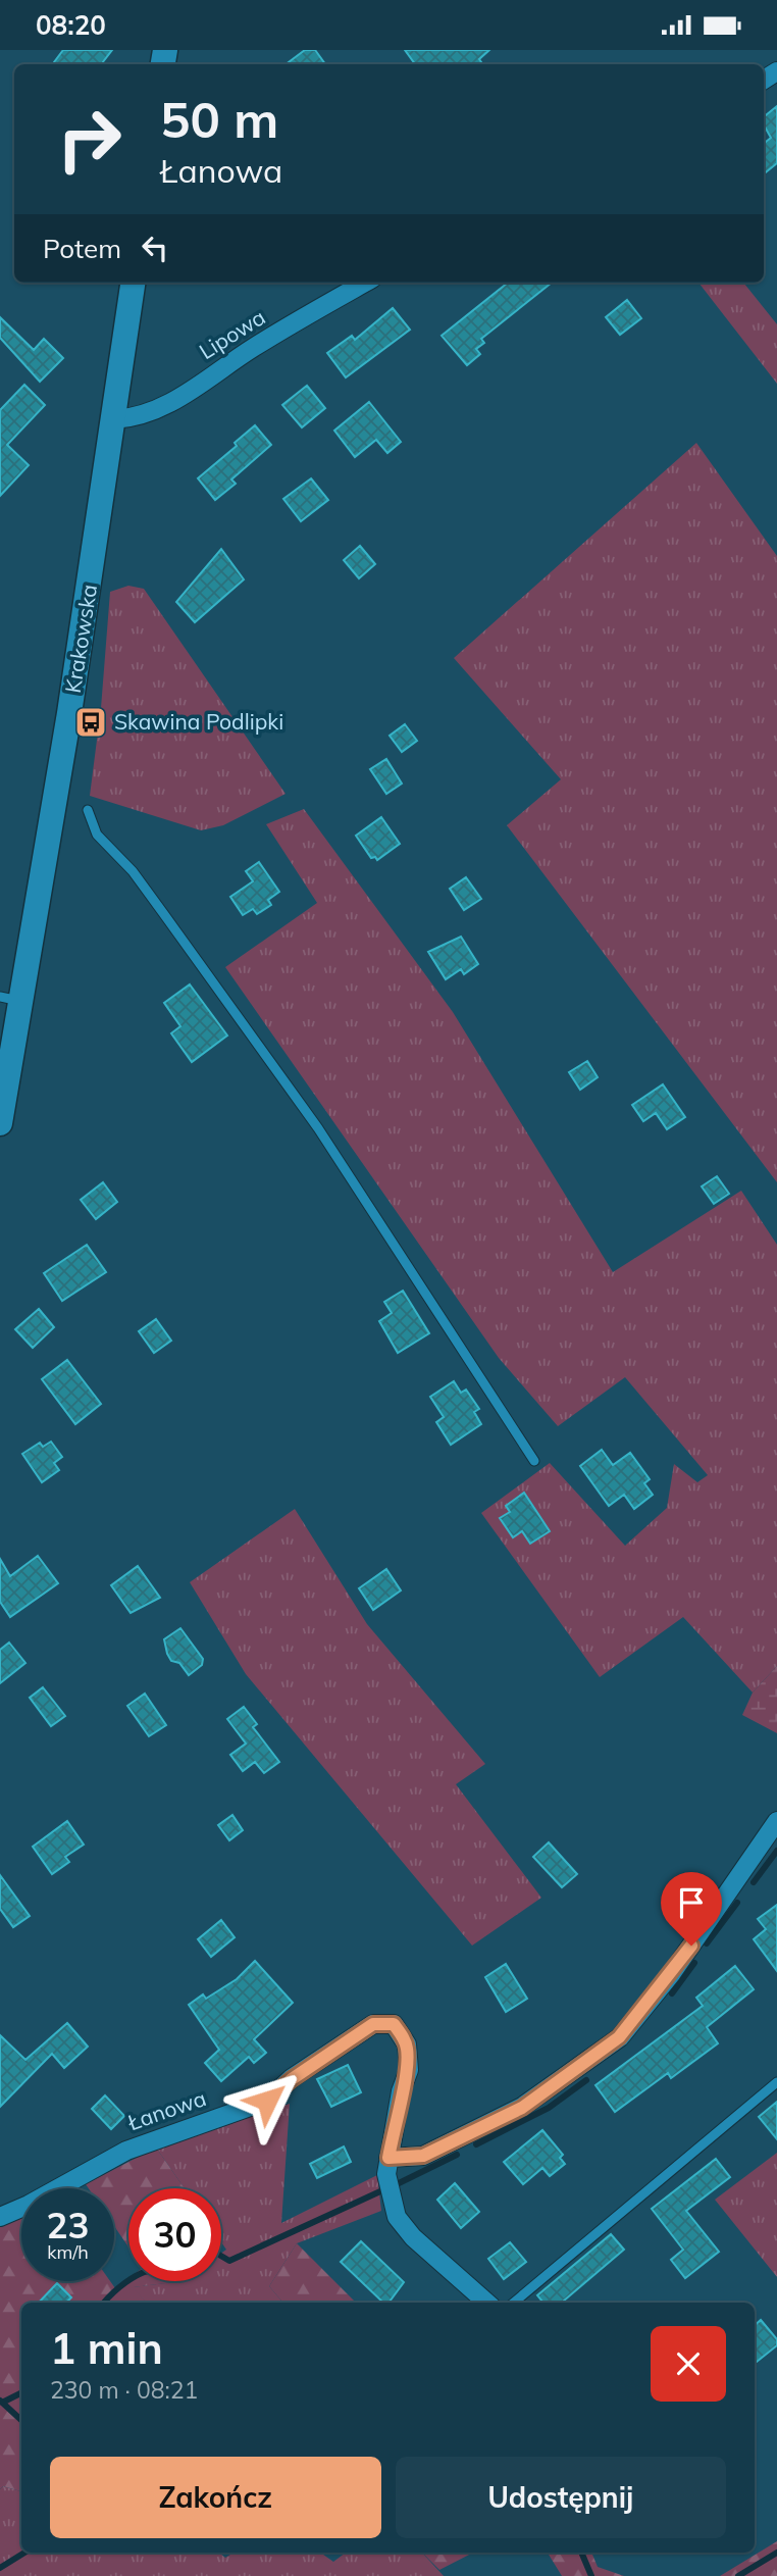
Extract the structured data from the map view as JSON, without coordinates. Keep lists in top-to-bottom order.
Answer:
{
  "streets": {
    "main road": ["Krakowska"],
    "street": ["Lipowa", "Łanowa"]
  },
  "crossings": [
    ["Lipowa", "Krakowska"]
  ],
  "places": {
    "bus stop": ["Skawina Podlipki"]
  },
  "page": {
    "status": "08:20",
    "turn": ["50 m", "Łanowa"],
    "then": "Potem",
    "speed": "23 km/h",
    "limit": "30",
    "heading": ["1 min", "230 m · 08:21"],
    "buttons": ["Zakończ", "Udostępnij"]
  }
}
